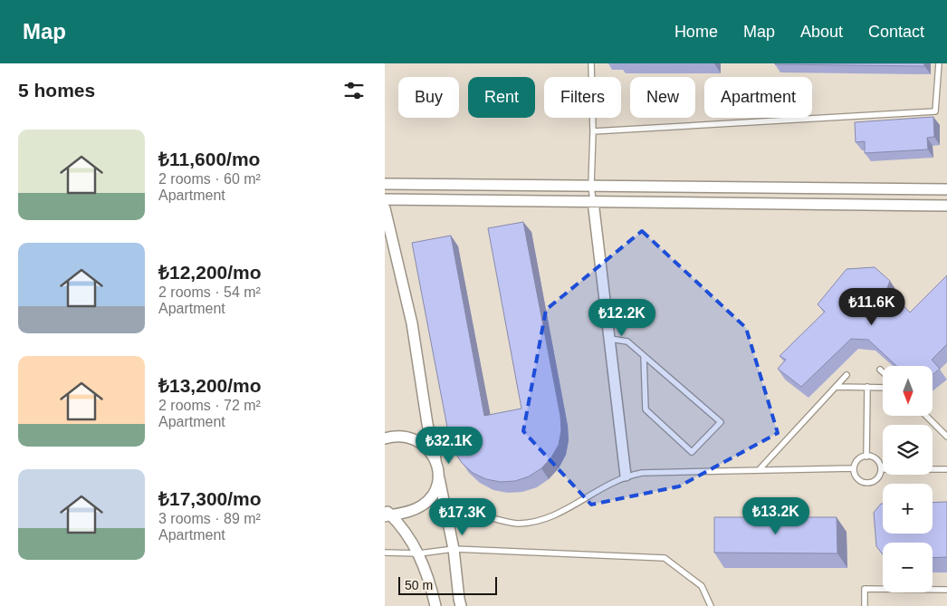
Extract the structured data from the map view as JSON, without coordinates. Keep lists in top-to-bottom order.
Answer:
{
  "scale_bar": "50 m",
  "north": "bottom",
  "page": {
    "header": "Map",
    "nav": [
      "Home",
      "Map",
      "About",
      "Contact"
    ],
    "heading": "5 homes",
    "chip": [
      "Buy",
      "Rent",
      "Filters",
      "New",
      "Apartment"
    ],
    "list": [
      {
        "name": "₺11,600/mo",
        "note": "2 rooms · 60 m² · Apartment"
      },
      {
        "name": "₺12,200/mo",
        "note": "2 rooms · 54 m² · Apartment"
      },
      {
        "name": "₺13,200/mo",
        "note": "2 rooms · 72 m² · Apartment"
      },
      {
        "name": "₺17,300/mo",
        "note": "3 rooms · 89 m² · Apartment"
      }
    ],
    "price": [
      "₺11.6K",
      "₺12.2K",
      "₺32.1K",
      "₺13.2K",
      "₺17.3K"
    ],
    "map_buttons": ["+", "−"],
    "scale": "50 m"
  }
}
